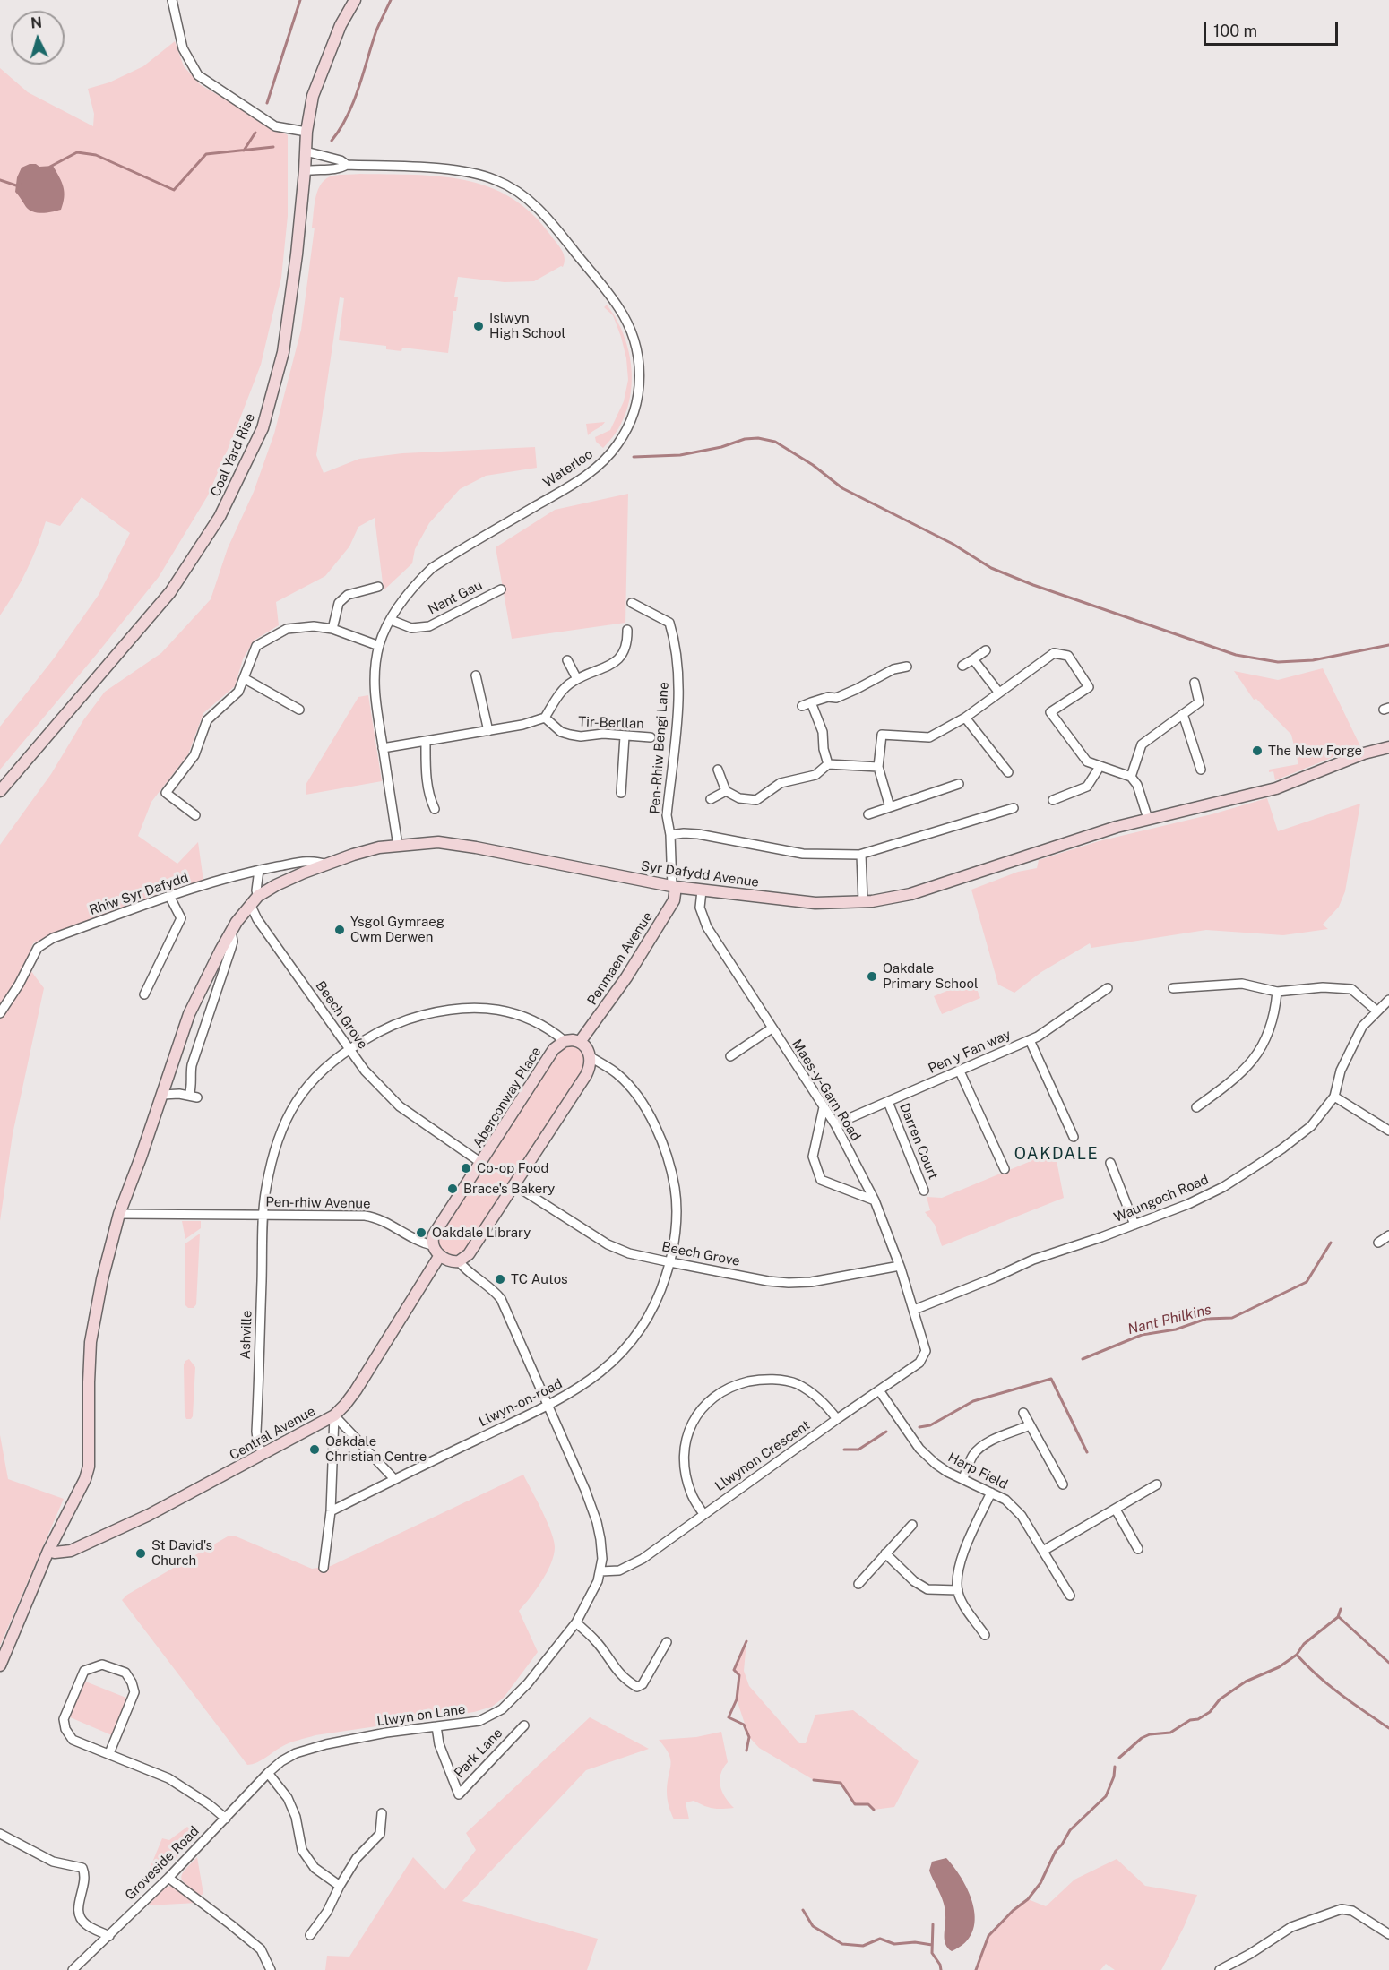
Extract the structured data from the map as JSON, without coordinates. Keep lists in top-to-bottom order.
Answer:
{
  "streets": {
    "street": [
      "Coal Yard Rise",
      "Waterloo",
      "Nant Gau",
      "Tir-Berllan",
      "Pen-Rhiw Bengi Lane",
      "Syr Dafydd Avenue",
      "Rhiw Syr Dafydd",
      "Penmaen Avenue",
      "Beech Grove",
      "Pen y Fan way",
      "Maes-y-Garn Road",
      "Aberconway Place",
      "Darren Court",
      "Waungoch Road",
      "Pen-rhiw Avenue",
      "Ashville",
      "Llwyn-on-road",
      "Central Avenue",
      "Llwynon Crescent",
      "Harp Field",
      "Llwyn on Lane",
      "Park Lane",
      "Groveside Road"
    ]
  },
  "crossings": [
    ["Coal Yard Rise", "Waterloo"],
    ["Waterloo", "Nant Gau"],
    ["Waterloo", "Syr Dafydd Avenue"],
    ["Pen-Rhiw Bengi Lane", "Syr Dafydd Avenue"],
    ["Pen-Rhiw Bengi Lane", "Penmaen Avenue"],
    ["Syr Dafydd Avenue", "Rhiw Syr Dafydd"],
    ["Syr Dafydd Avenue", "Penmaen Avenue"],
    ["Syr Dafydd Avenue", "Beech Grove"],
    ["Syr Dafydd Avenue", "Maes-y-Garn Road"],
    ["Beech Grove", "Maes-y-Garn Road"],
    ["Beech Grove", "Aberconway Place"],
    ["Beech Grove", "Ashville"],
    ["Beech Grove", "Llwyn-on-road"],
    ["Pen y Fan way", "Maes-y-Garn Road"],
    ["Pen y Fan way", "Darren Court"],
    ["Maes-y-Garn Road", "Waungoch Road"],
    ["Maes-y-Garn Road", "Llwynon Crescent"],
    ["Aberconway Place", "Pen-rhiw Avenue"],
    ["Aberconway Place", "Ashville"],
    ["Pen-rhiw Avenue", "Ashville"],
    ["Pen-rhiw Avenue", "Central Avenue"],
    ["Ashville", "Central Avenue"],
    ["Llwyn-on-road", "Llwyn on Lane"],
    ["Llwynon Crescent", "Harp Field"],
    ["Llwynon Crescent", "Llwyn on Lane"],
    ["Llwyn on Lane", "Park Lane"],
    ["Llwyn on Lane", "Groveside Road"]
  ],
  "districts": ["OAKDALE"],
  "water": ["Nant Philkins"],
  "places": [
    "Islwyn High School",
    "The New Forge",
    "Ysgol Gymraeg Cwm Derwen",
    "Oakdale Primary School",
    "Co-op Food",
    "Brace's Bakery",
    "Oakdale Library",
    "TC Autos",
    "Oakdale Christian Centre",
    "St David's Church"
  ],
  "scale_bar": "100 m",
  "north": "top"
}
